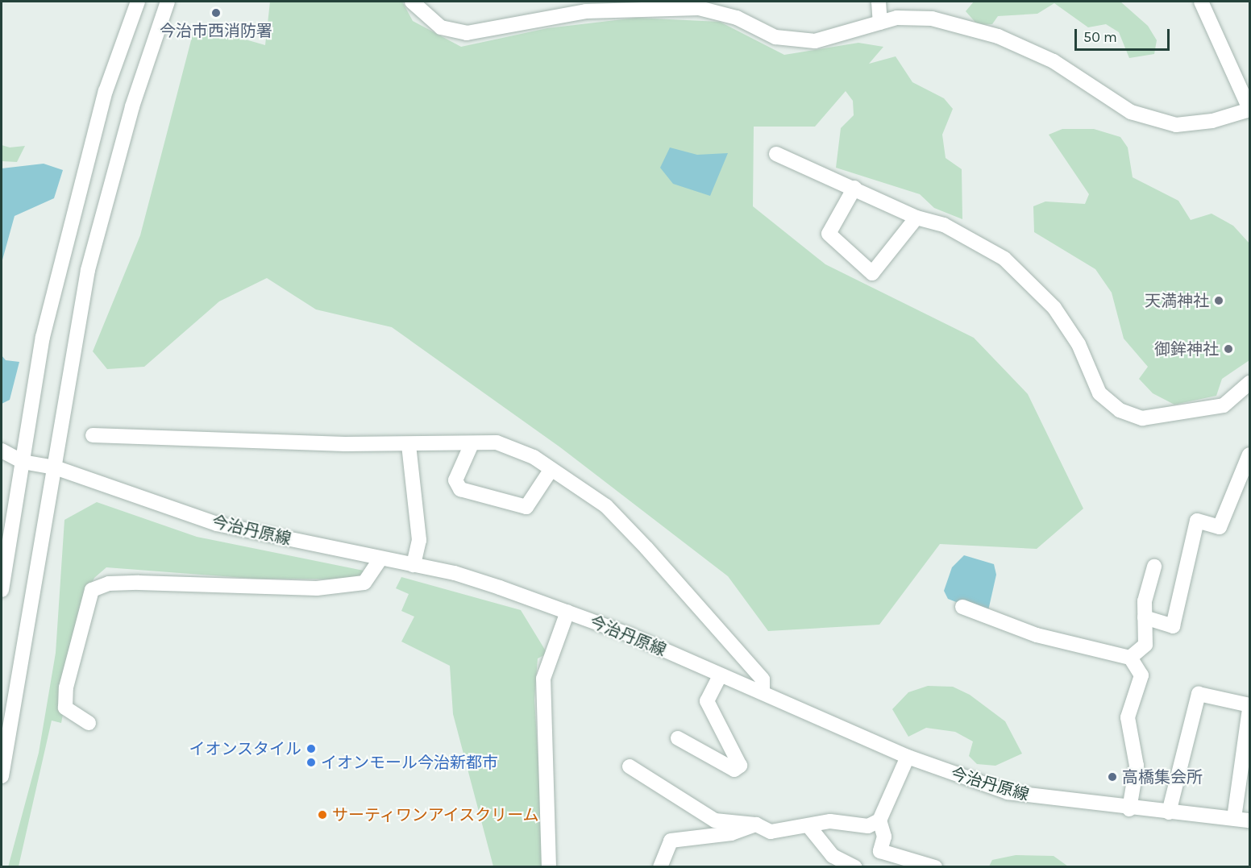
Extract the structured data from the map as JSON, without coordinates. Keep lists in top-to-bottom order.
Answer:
{
  "streets": {
    "street": ["今治丹原線"]
  },
  "places": [
    "今治市西消防署",
    "天満神社",
    "御鉾神社",
    "イオンスタイル",
    "イオンモール今治新都市",
    "高橋集会所",
    "サーティワンアイスクリーム"
  ],
  "scale_bar": "50 m"
}
